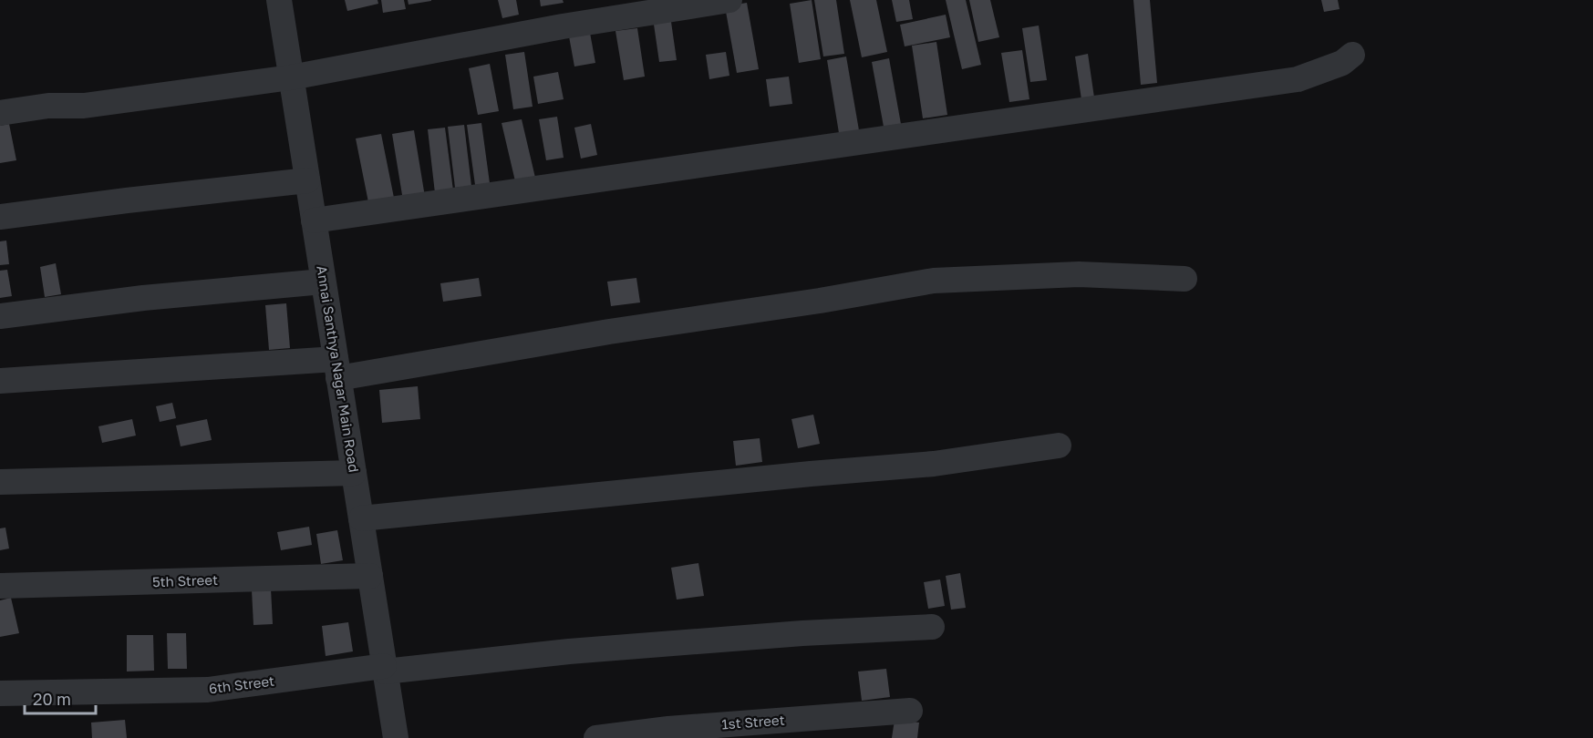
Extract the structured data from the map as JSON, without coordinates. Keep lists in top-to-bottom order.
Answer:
{
  "streets": {
    "street": [
      "Annai Santhya Nagar Main Road",
      "5th Street",
      "6th Street",
      "1st Street"
    ]
  },
  "crossings": [
    ["Annai Santhya Nagar Main Road", "5th Street"],
    ["Annai Santhya Nagar Main Road", "6th Street"]
  ],
  "scale_bar": "20 m"
}
